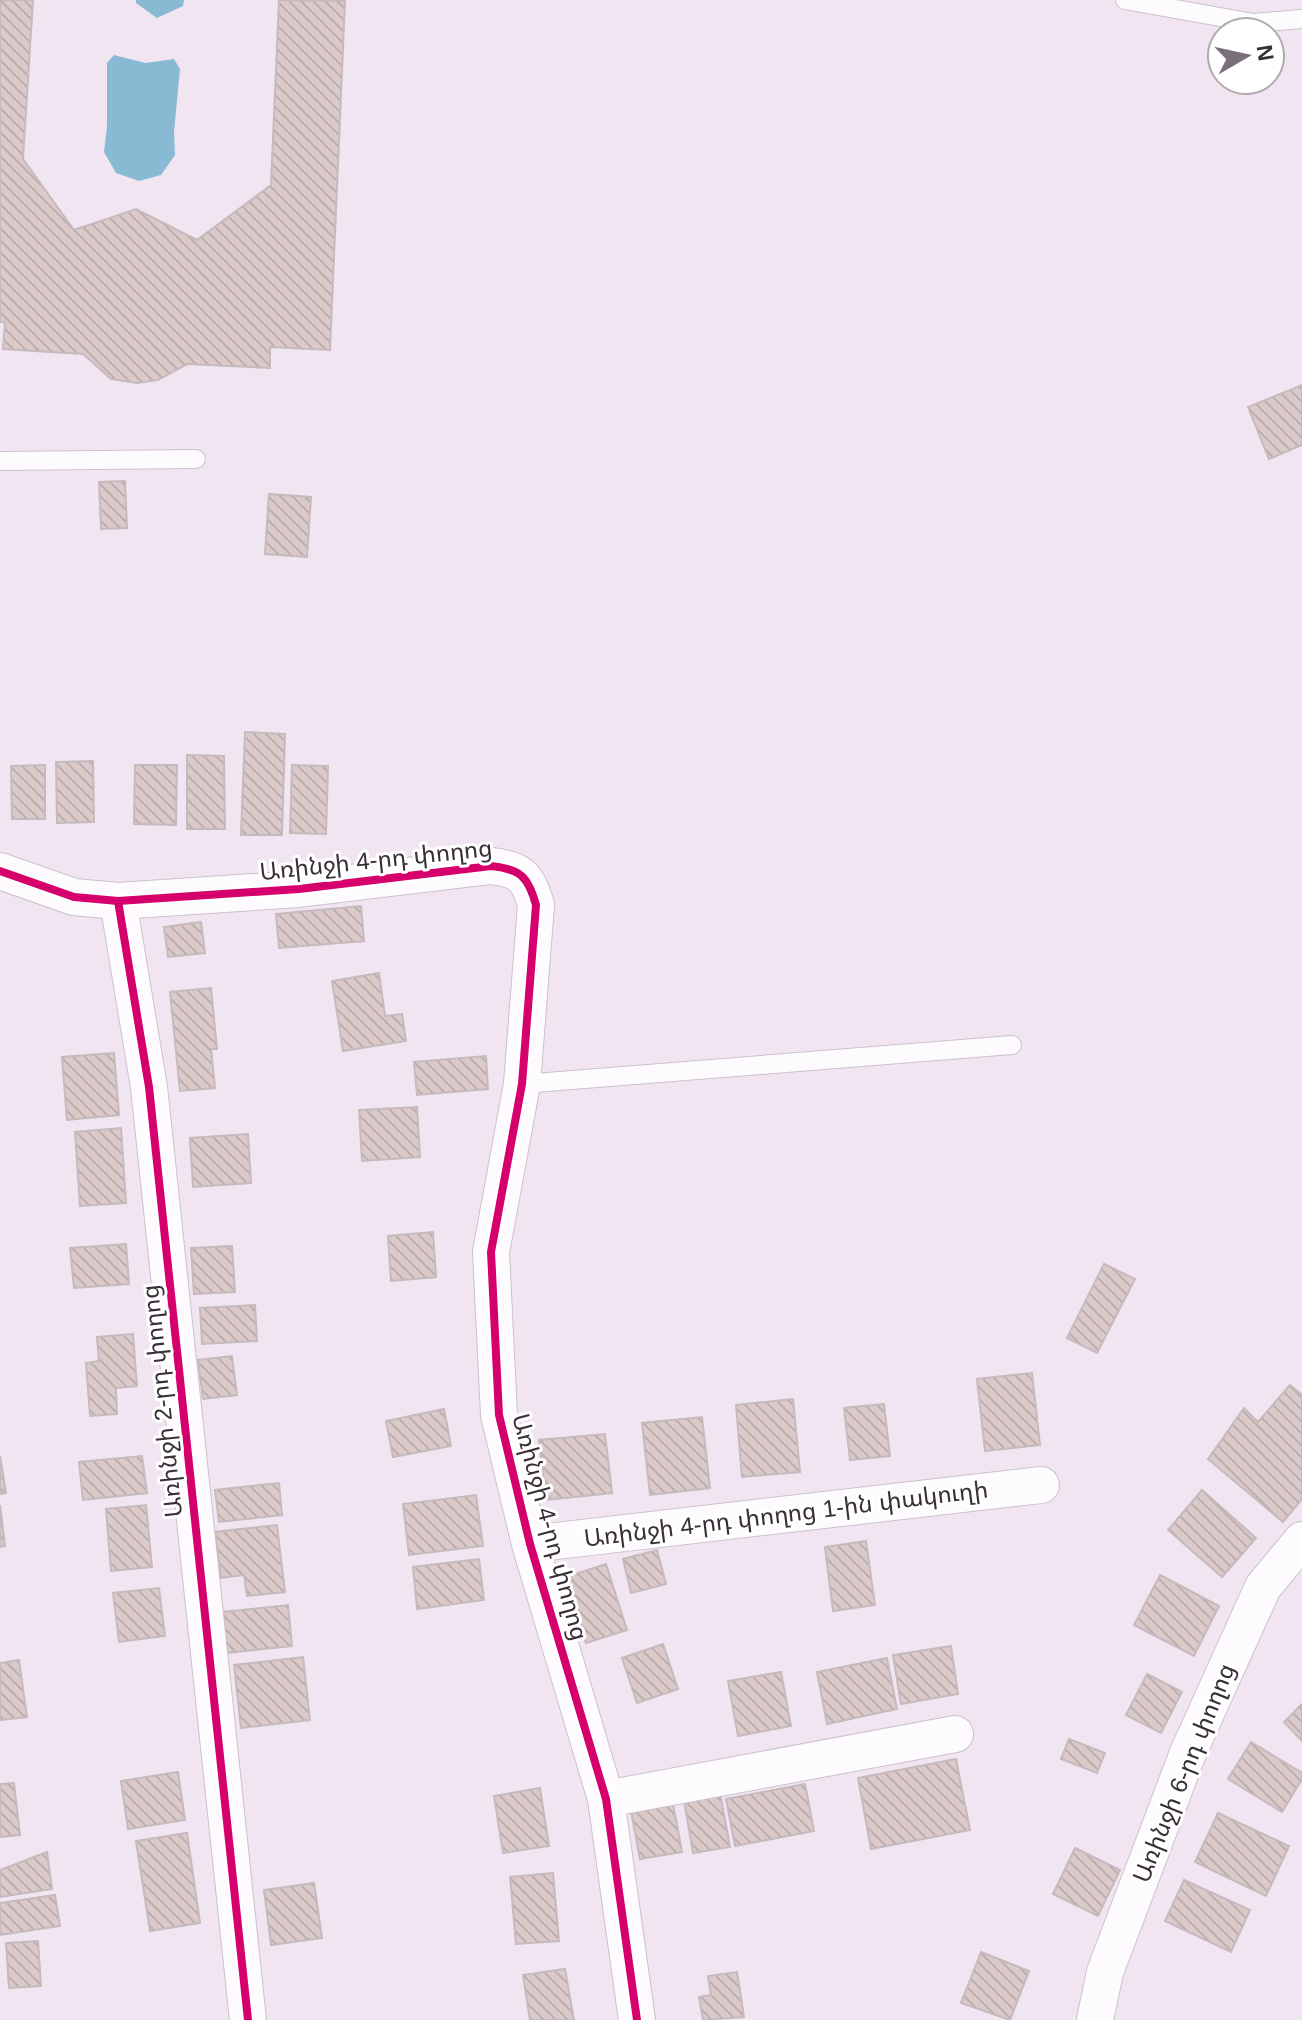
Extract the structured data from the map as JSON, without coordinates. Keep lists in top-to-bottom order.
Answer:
{
  "streets": {
    "street": [
      "Առինջի 4-րդ փողոց",
      "Առինջի 2-րդ փողոց",
      "Առինջի 4-րդ փողոց 1-ին փակուղի",
      "Առինջի 6-րդ փողոց"
    ]
  },
  "crossings": [
    ["Առինջի 4-րդ փողոց", "Առինջի 2-րդ փողոց"],
    ["Առինջի 4-րդ փողոց", "Առինջի 4-րդ փողոց 1-ին փակուղի"]
  ],
  "north": "right"
}
